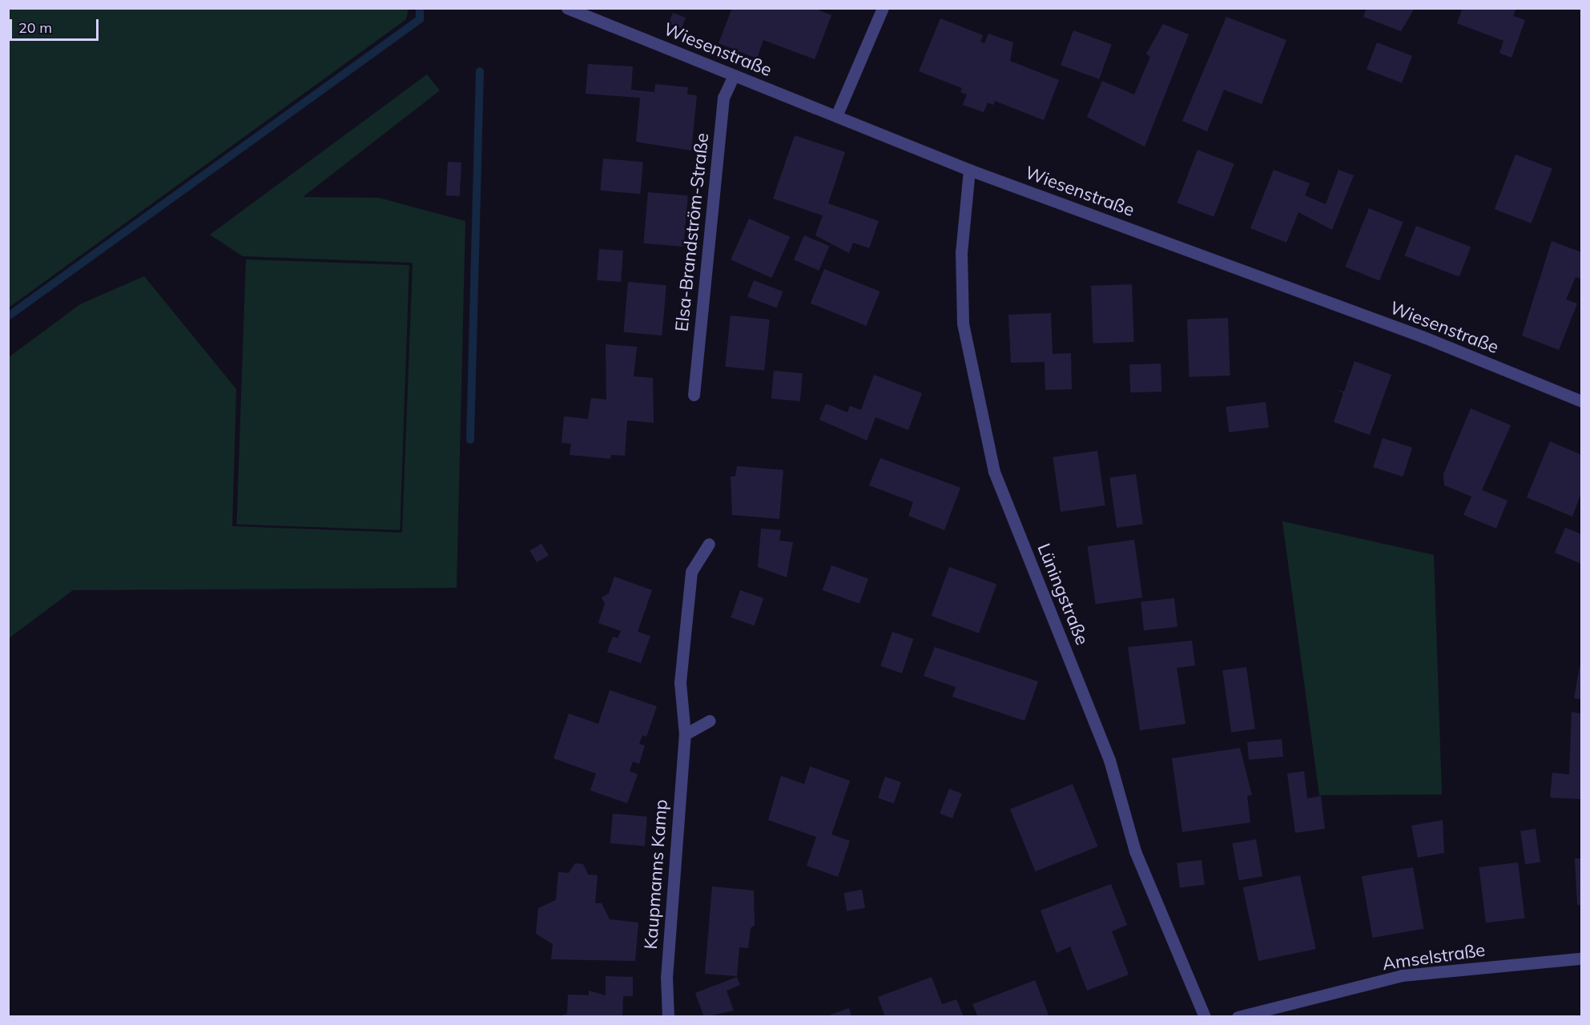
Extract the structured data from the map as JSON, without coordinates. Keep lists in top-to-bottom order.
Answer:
{
  "streets": {
    "street": [
      "Wiesenstraße",
      "Elsa-Brandström-Straße",
      "Lüningstraße",
      "Kaupmanns Kamp",
      "Amselstraße"
    ]
  },
  "crossings": [
    ["Wiesenstraße", "Elsa-Brandström-Straße"],
    ["Wiesenstraße", "Lüningstraße"]
  ],
  "scale_bar": "20 m"
}
